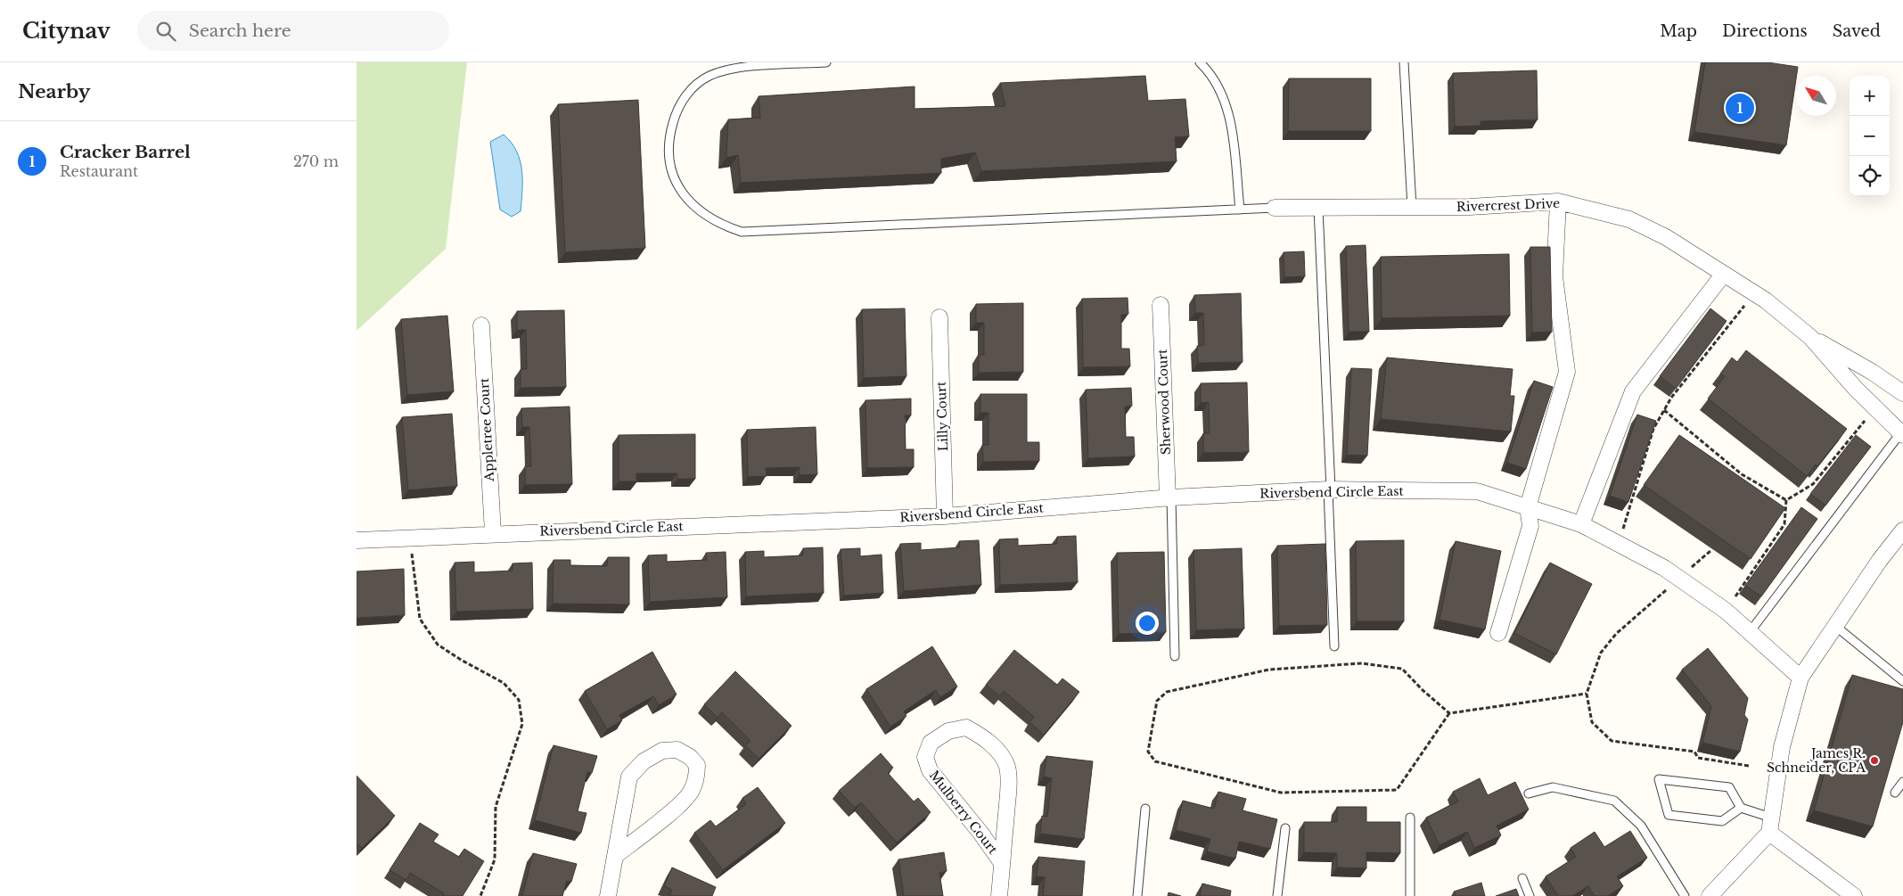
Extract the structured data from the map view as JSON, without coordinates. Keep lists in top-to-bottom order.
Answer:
{
  "streets": {
    "street": [
      "Rivercrest Drive",
      "Sherwood Court",
      "Lilly Court",
      "Appletree Court",
      "Riversbend Circle East",
      "Mulberry Court"
    ]
  },
  "crossings": [
    ["Sherwood Court", "Riversbend Circle East"],
    ["Lilly Court", "Riversbend Circle East"],
    ["Appletree Court", "Riversbend Circle East"]
  ],
  "places": ["James R. Schneider, CPA"],
  "north": "top left",
  "page": {
    "header": "Citynav",
    "search": "Search here",
    "nav": ["Map", "Directions", "Saved"],
    "heading": "Nearby",
    "map_buttons": ["+", "−"],
    "pins": "1",
    "list": [
      {
        "mark": "1",
        "name": "Cracker Barrel",
        "note": "Restaurant",
        "value": "270 m"
      }
    ]
  }
}
